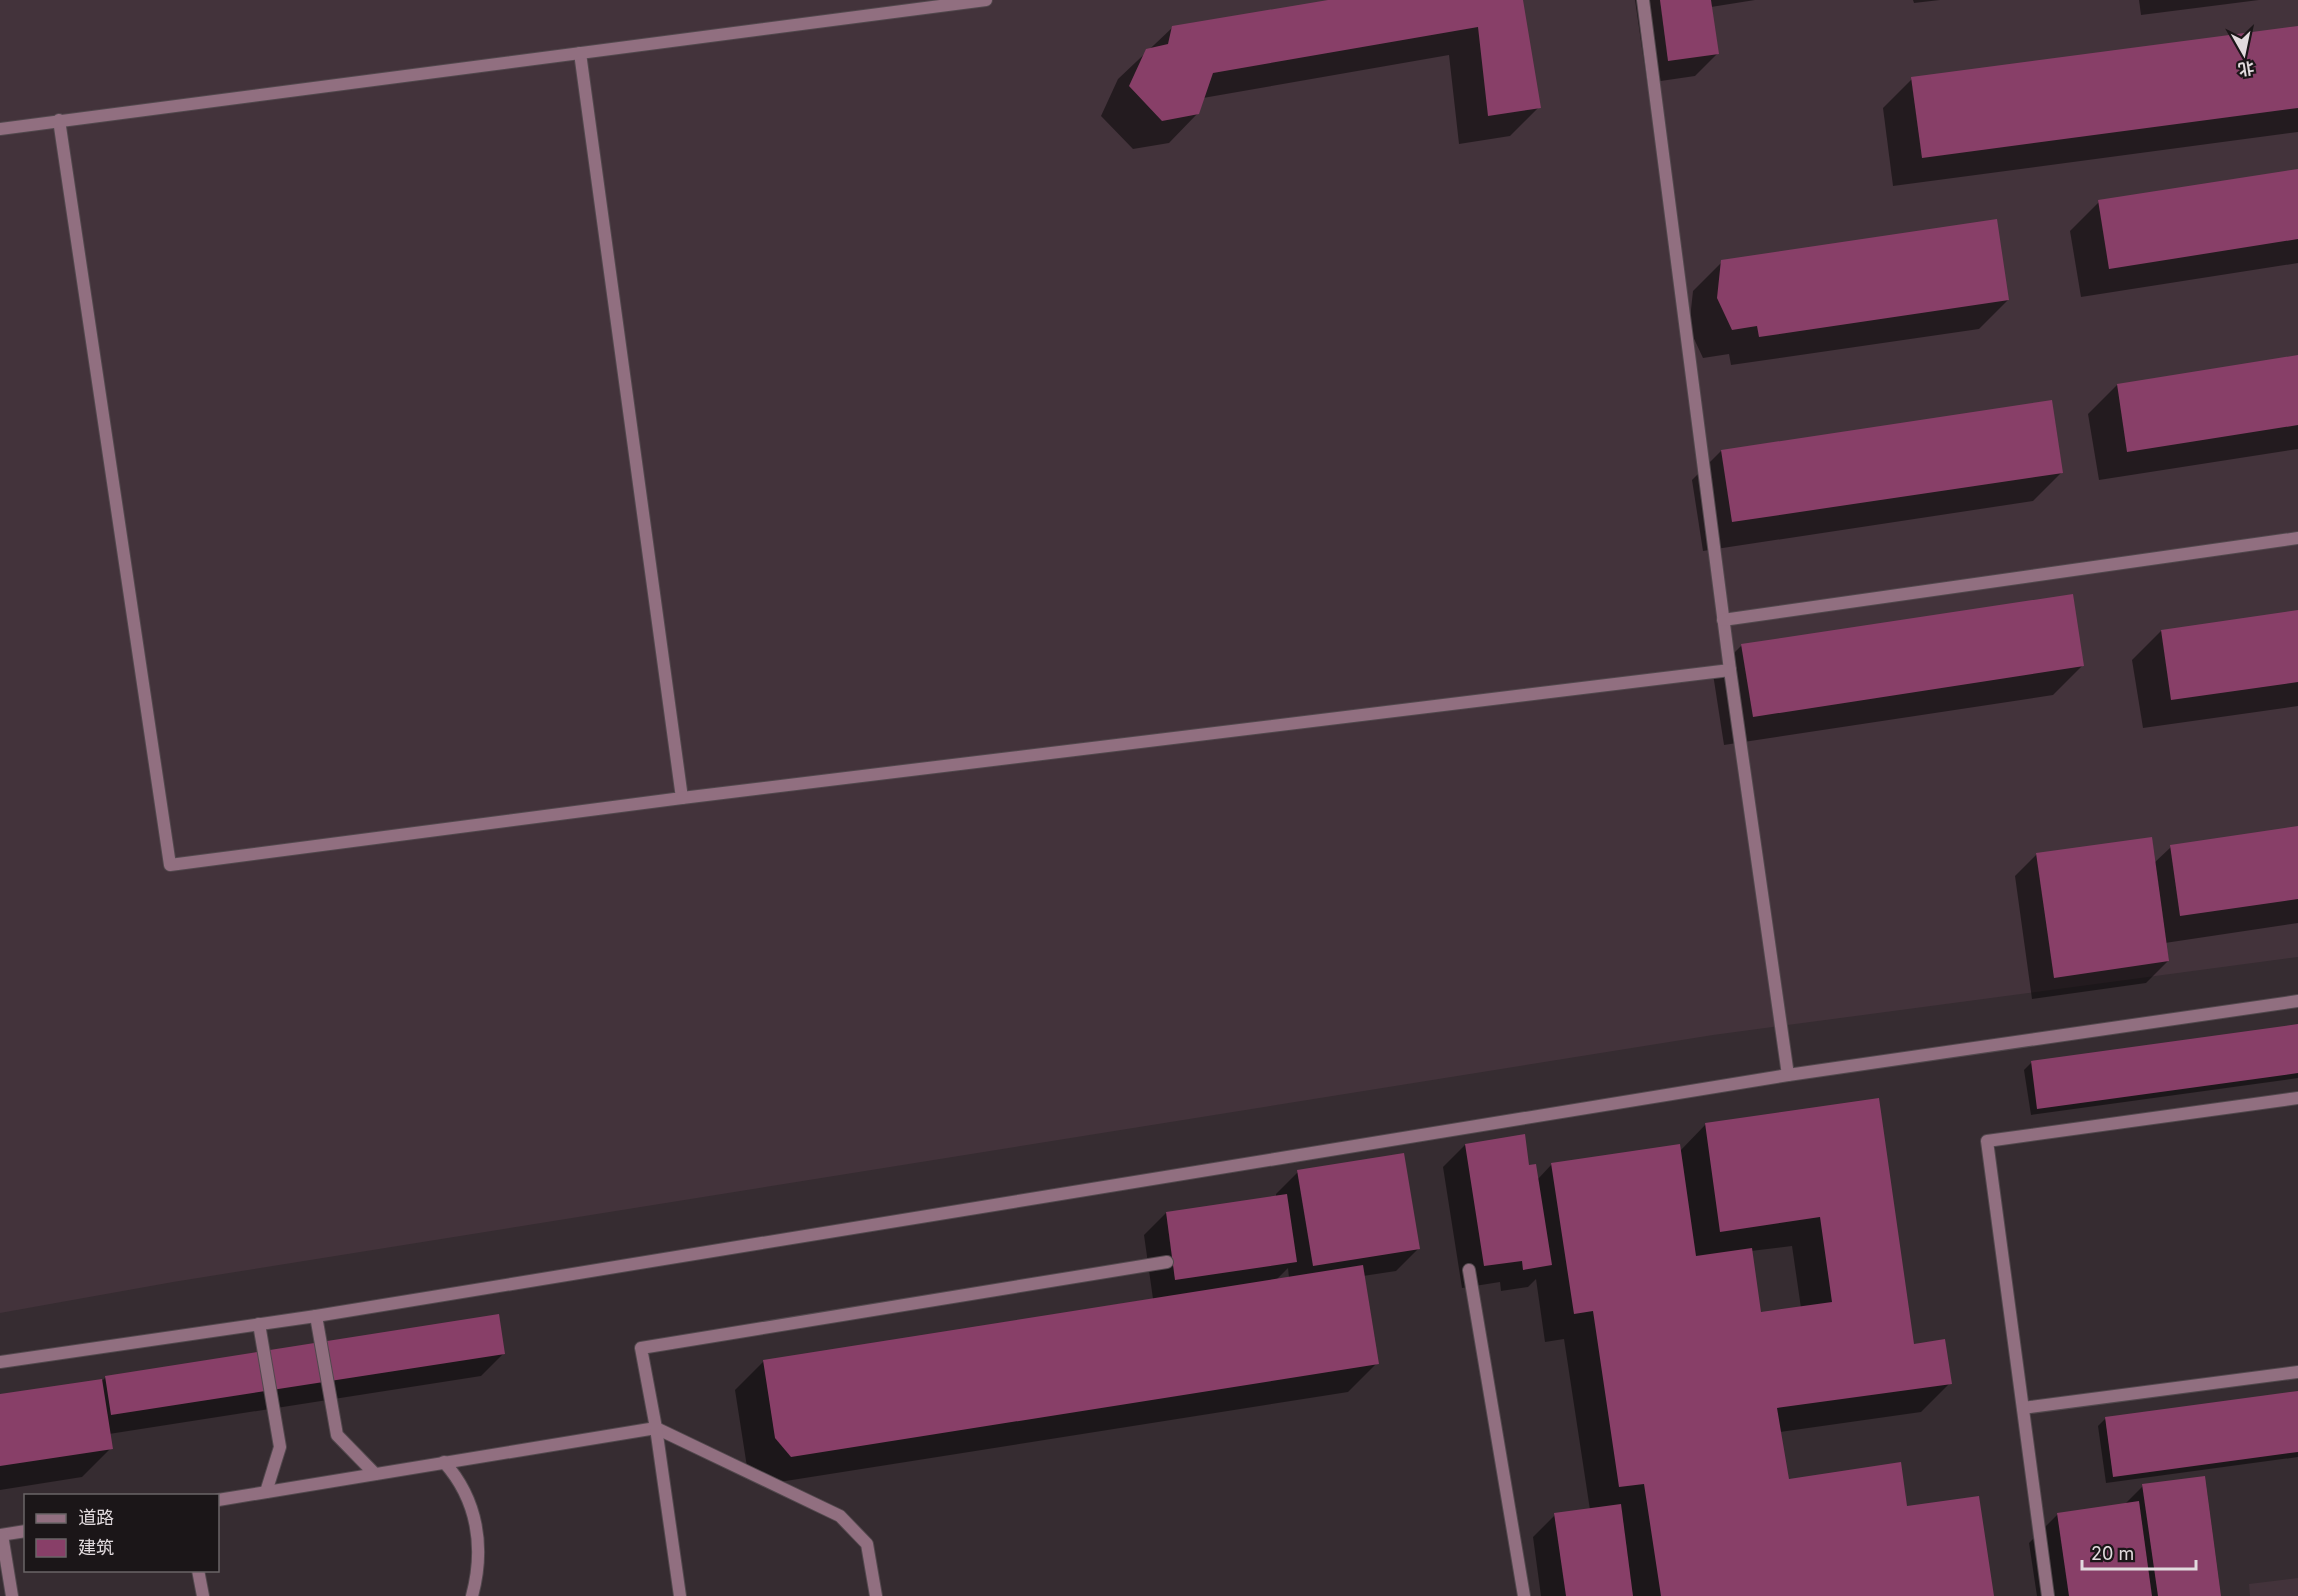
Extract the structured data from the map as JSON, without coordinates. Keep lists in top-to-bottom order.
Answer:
{
  "legend": ["道路", "建筑"],
  "scale_bar": "20 m",
  "north": "bottom"
}
